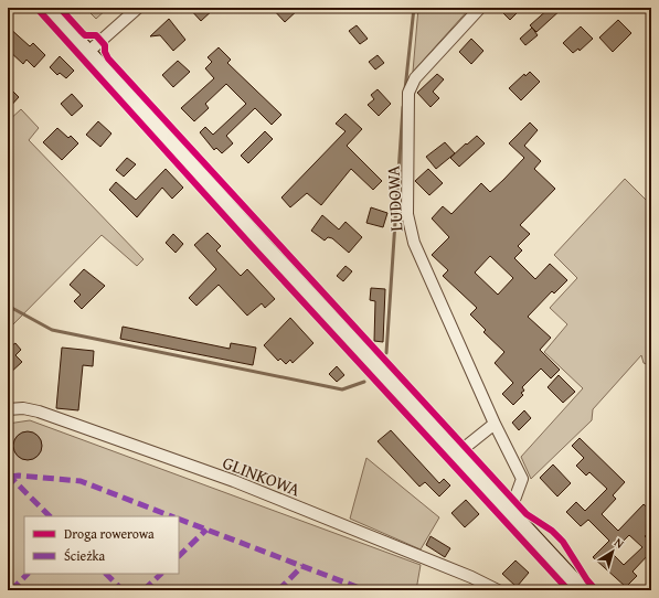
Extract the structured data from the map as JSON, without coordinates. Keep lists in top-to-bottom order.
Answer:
{
  "streets": {
    "street": ["LUDOWA", "GLINKOWA"]
  },
  "legend": ["Droga rowerowa", "Ścieżka"],
  "north": "top right"
}
